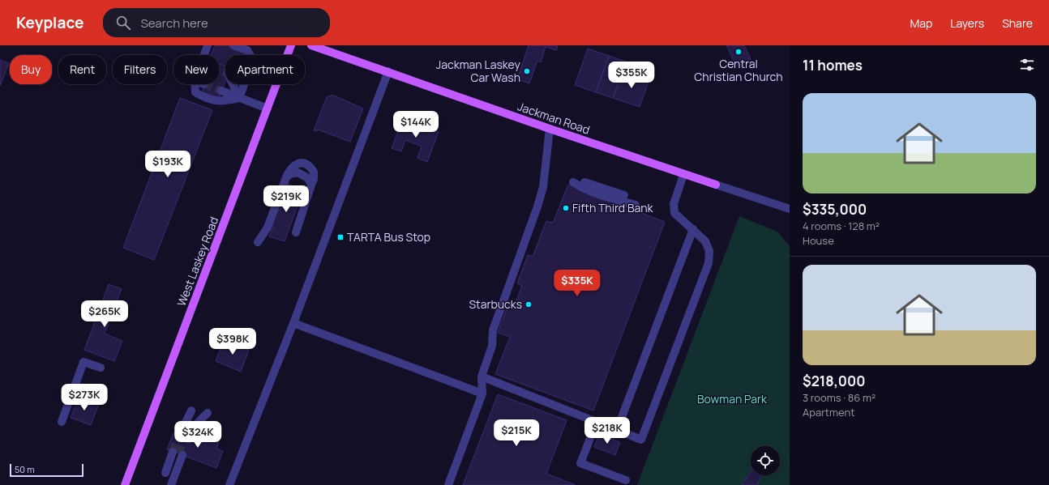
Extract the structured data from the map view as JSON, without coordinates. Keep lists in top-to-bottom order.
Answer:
{
  "streets": {
    "main road": ["Jackman Road", "West Laskey Road"]
  },
  "parks": ["Bowman Park"],
  "places": {
    "other": [
      "Central Christian Church",
      "Jackman Laskey Car Wash",
      "Fifth Third Bank",
      "Starbucks"
    ],
    "transit": ["TARTA Bus Stop"]
  },
  "scale_bar": "50 m",
  "page": {
    "header": "Keyplace",
    "search": "Search here",
    "nav": ["Map", "Layers", "Share"],
    "heading": "11 homes",
    "chip": [
      "Buy",
      "Rent",
      "Filters",
      "New",
      "Apartment"
    ],
    "price": [
      "$355K",
      "$144K",
      "$193K",
      "$219K",
      "$335K",
      "$265K",
      "$398K",
      "$273K",
      "$218K",
      "$215K",
      "$324K"
    ],
    "list": [
      {
        "name": "$335,000",
        "note": "4 rooms · 128 m² · House"
      },
      {
        "name": "$218,000",
        "note": "3 rooms · 86 m² · Apartment"
      }
    ],
    "scale": "50 m"
  }
}
